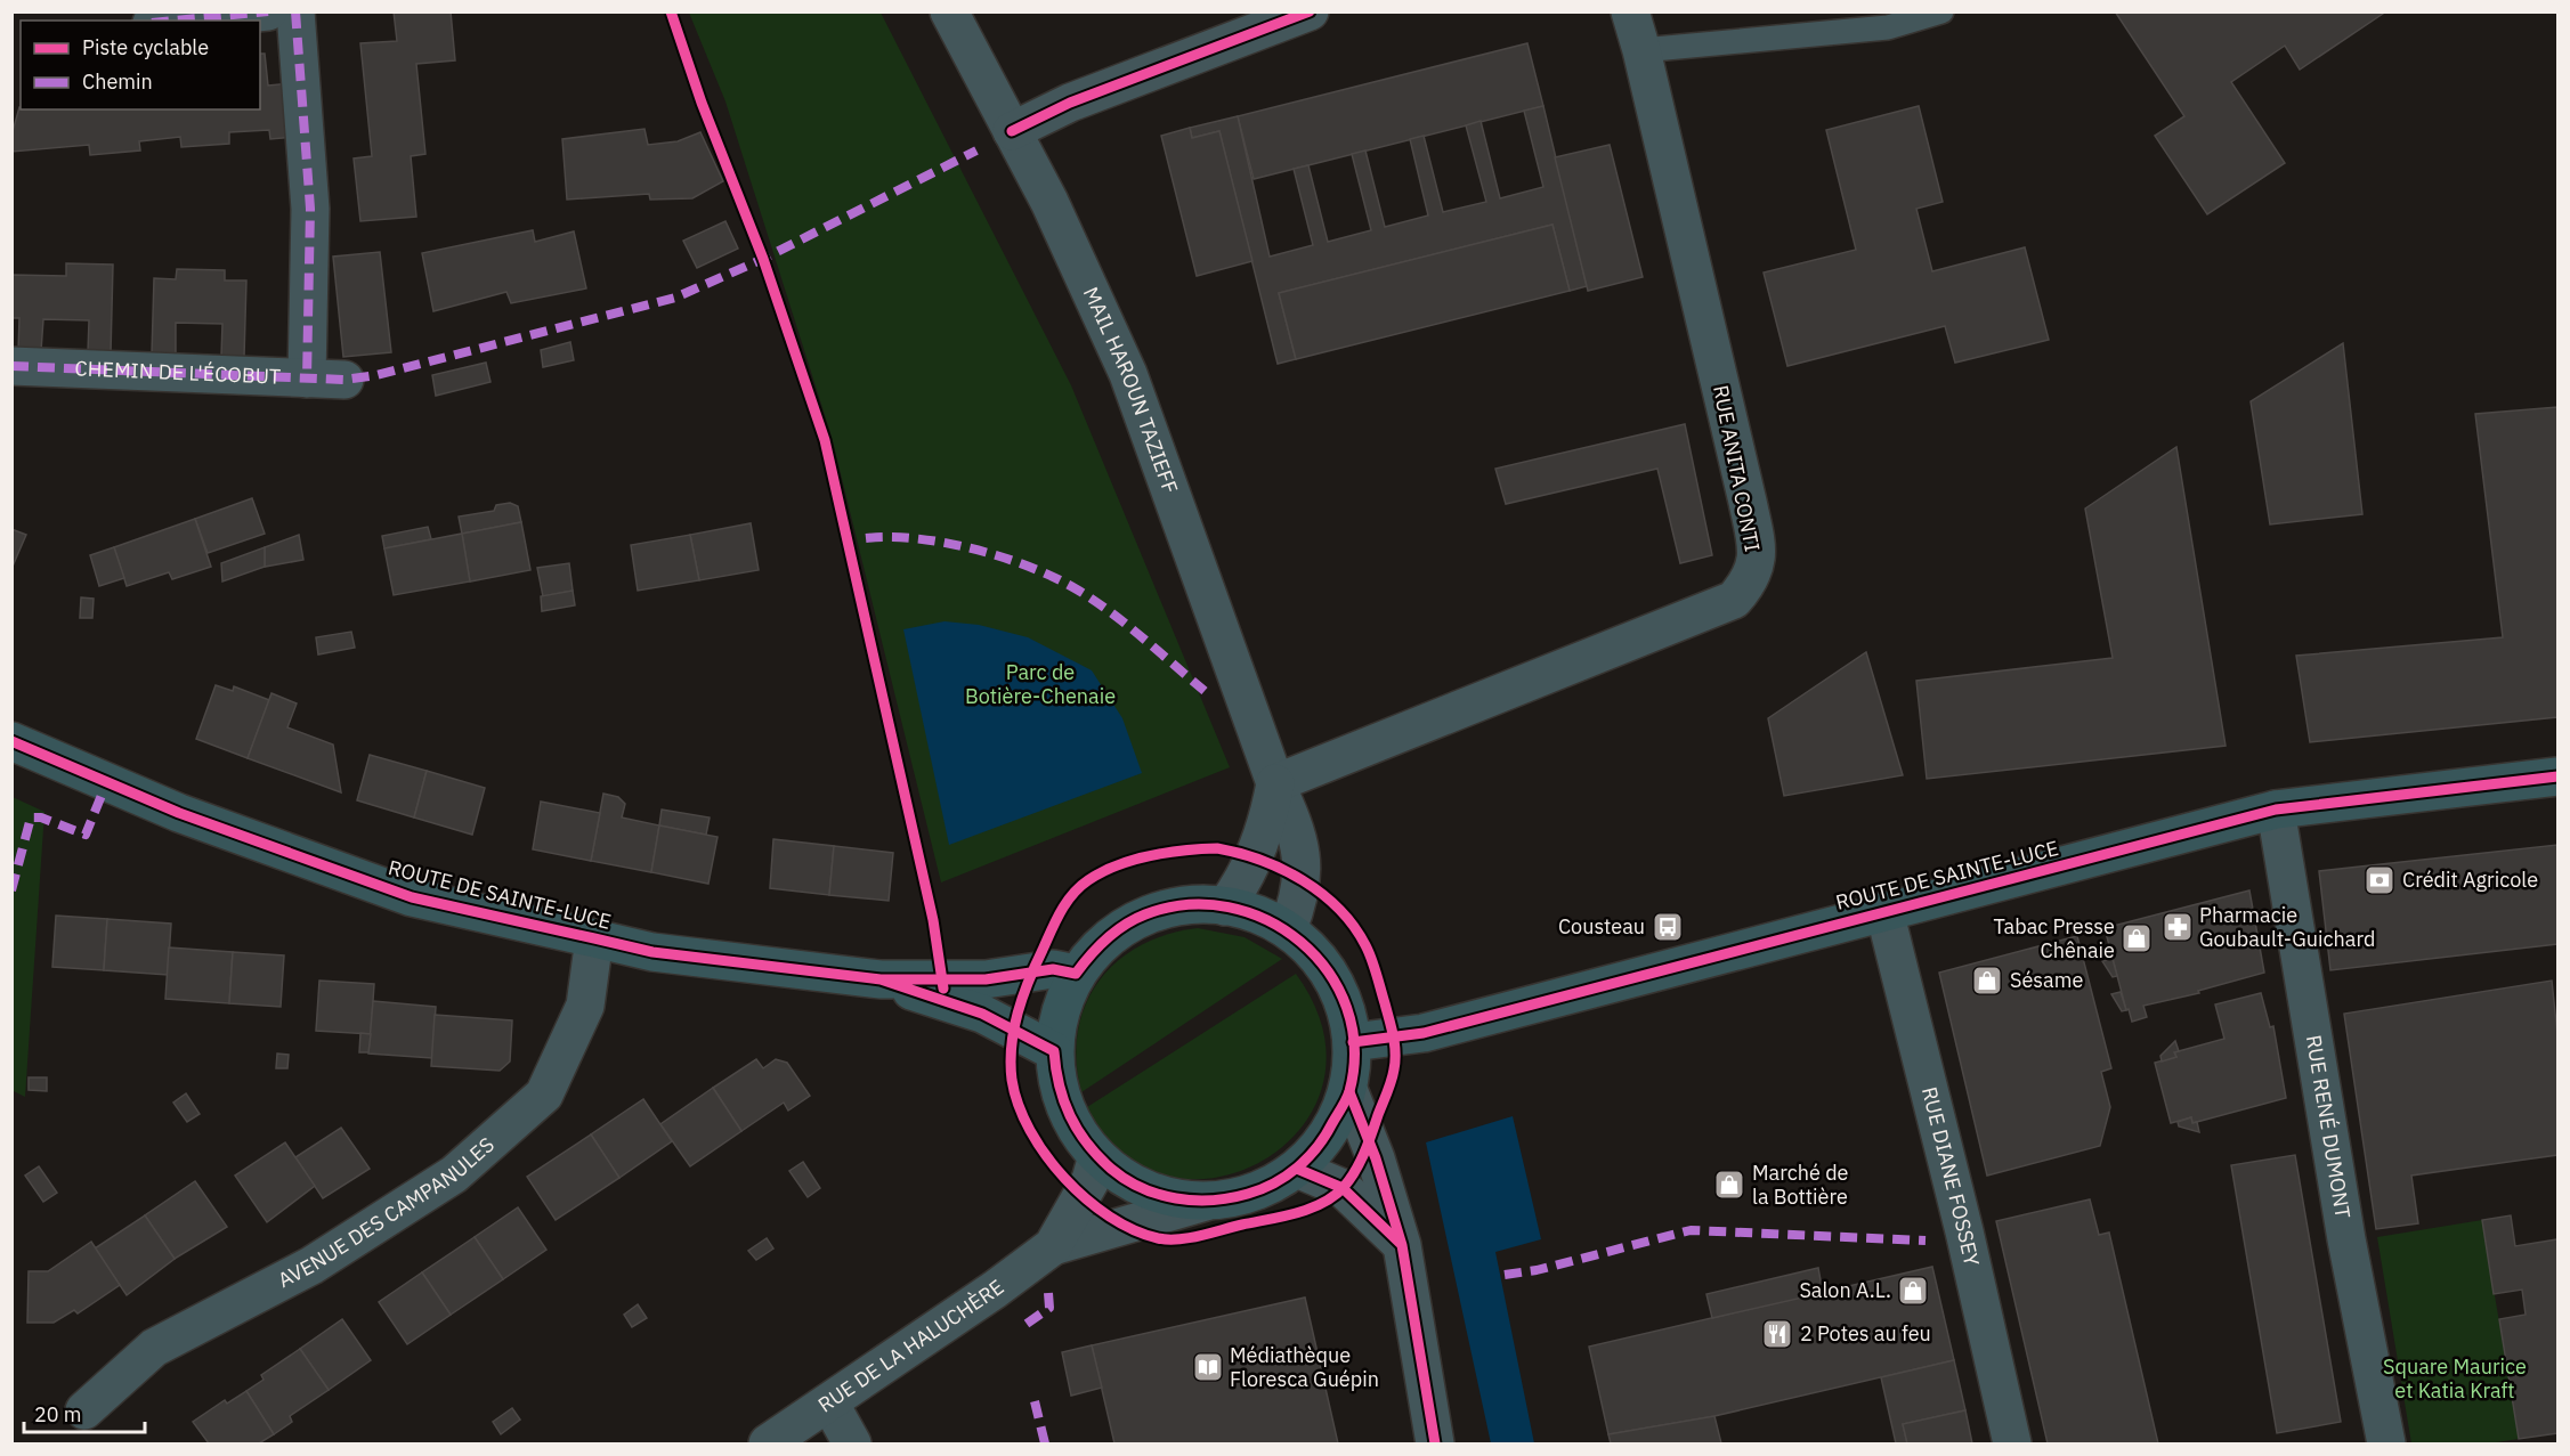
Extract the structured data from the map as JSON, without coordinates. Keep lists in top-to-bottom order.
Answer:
{
  "streets": {
    "street": [
      "CHEMIN DE L'ÉCOBUT",
      "MAIL HAROUN TAZIEFF",
      "RUE ANITA CONTI",
      "ROUTE DE SAINTE-LUCE",
      "RUE RENÉ DUMONT",
      "RUE DIANE FOSSEY",
      "AVENUE DES CAMPANULES",
      "RUE DE LA HALUCHÈRE"
    ]
  },
  "crossings": [
    ["MAIL HAROUN TAZIEFF", "RUE ANITA CONTI"],
    ["ROUTE DE SAINTE-LUCE", "RUE RENÉ DUMONT"],
    ["ROUTE DE SAINTE-LUCE", "RUE DIANE FOSSEY"],
    ["ROUTE DE SAINTE-LUCE", "AVENUE DES CAMPANULES"]
  ],
  "parks": ["Parc de Botière-Chenaie", "Square Maurice et Katia Kraft"],
  "places": {
    "bank": ["Crédit Agricole"],
    "bus stop": ["Cousteau"],
    "pharmacy": ["Pharmacie Goubault-Guichard"],
    "shop": [
      "Tabac Presse Chênaie",
      "Sésame",
      "Marché de la Bottière",
      "Salon A.L."
    ],
    "restaurant": ["2 Potes au feu"],
    "library": ["Médiathèque Floresca Guépin"]
  },
  "legend": ["Piste cyclable", "Chemin"],
  "scale_bar": "20 m"
}
